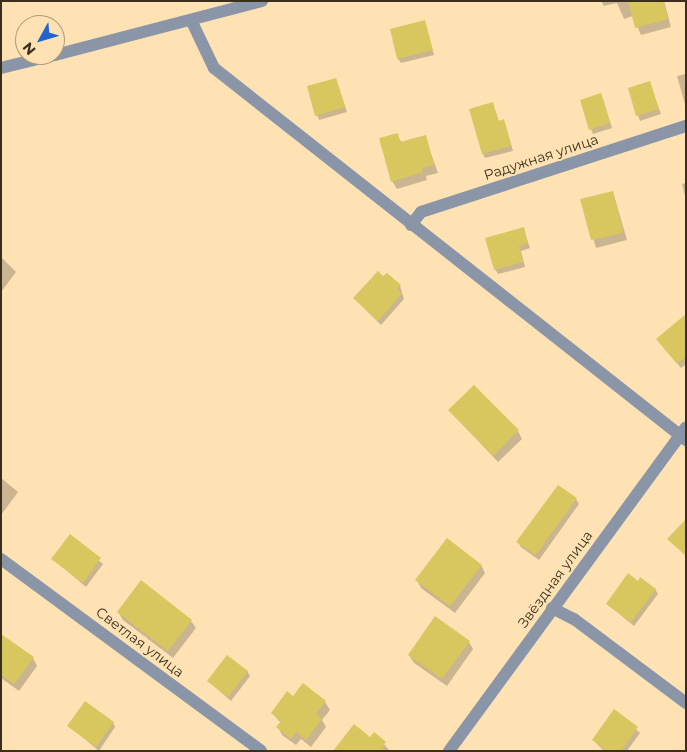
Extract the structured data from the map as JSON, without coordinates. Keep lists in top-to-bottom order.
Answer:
{
  "streets": {
    "street": ["Радужная улица", "Звёздная улица", "Светлая улица"]
  },
  "north": "bottom left"
}
